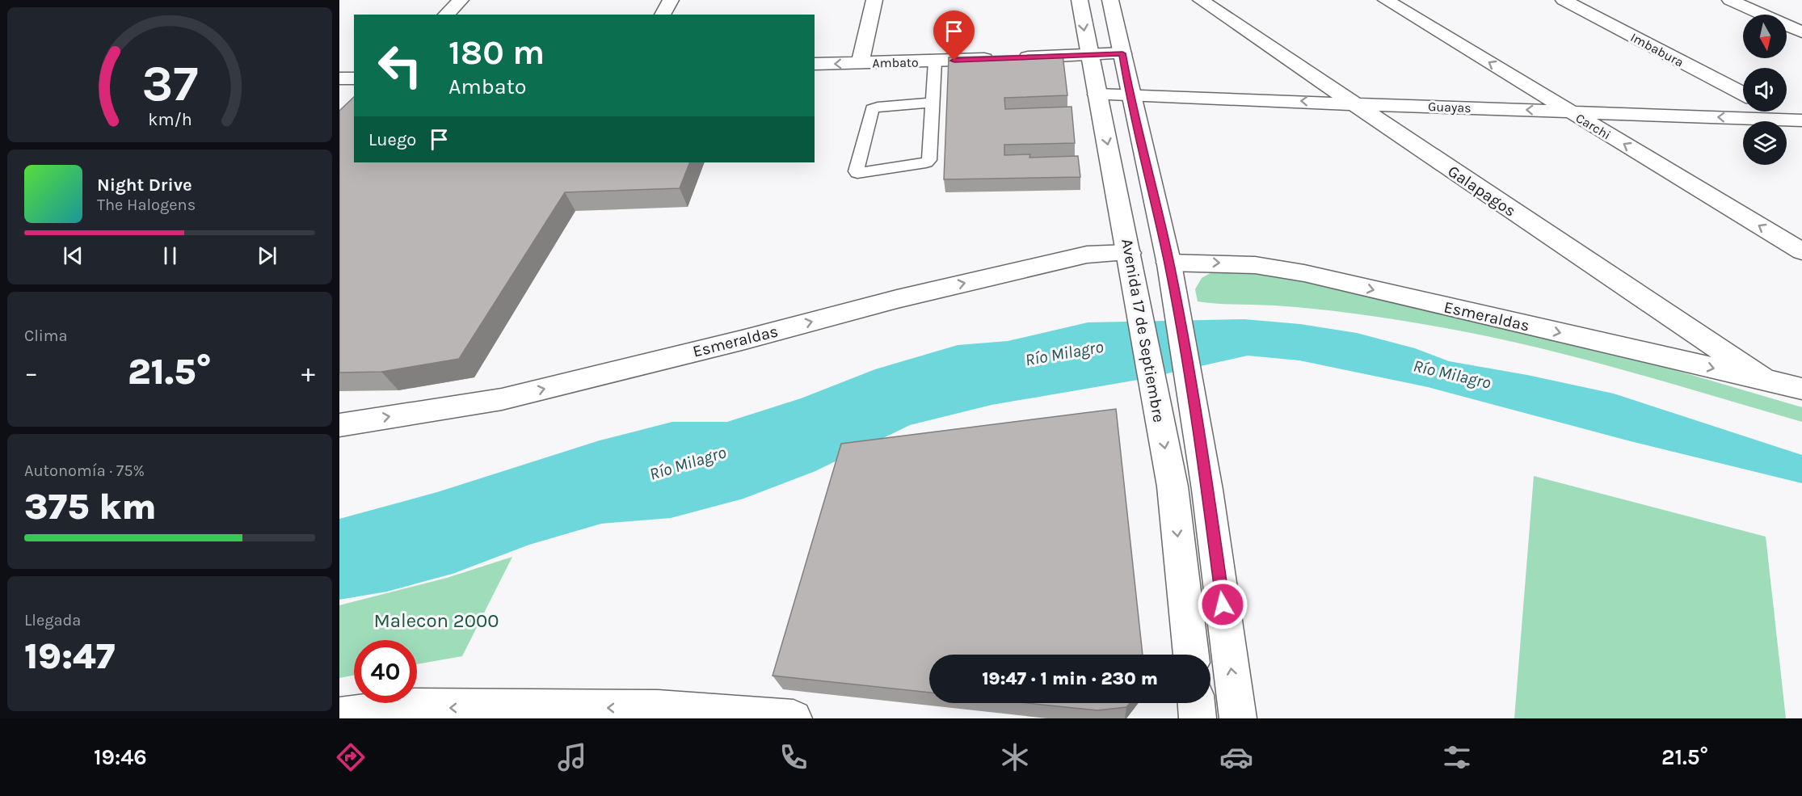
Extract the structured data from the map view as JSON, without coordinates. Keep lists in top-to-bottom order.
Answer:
{
  "streets": {
    "street": [
      "Imbabura",
      "Ambato",
      "Guayas",
      "Carchi",
      "Galapagos",
      "Esmeraldas",
      "Avenida 17 de Septiembre"
    ]
  },
  "crossings": [
    ["Ambato", "Avenida 17 de Septiembre"],
    ["Guayas", "Carchi"],
    ["Guayas", "Galapagos"],
    ["Guayas", "Avenida 17 de Septiembre"],
    ["Galapagos", "Esmeraldas"],
    ["Esmeraldas", "Avenida 17 de Septiembre"]
  ],
  "one_way": ["Guayas", "Carchi", "Esmeraldas"],
  "water": ["Río Milagro"],
  "parks": ["Malecon 2000"],
  "north": "bottom",
  "page": {
    "turn": ["180 m", "Ambato"],
    "then": "Luego",
    "song": ["Night Drive", "The Halogens"],
    "tile": [
      "Clima",
      ["Autonomía · 75%", "375 km"],
      ["Llegada", "19:47"]
    ],
    "heat": ["−", "21.5°", "+"],
    "limit": "40",
    "trip": "19:47 · 1 min · 230 m",
    "tabs": ["19:46", "21.5°"],
    "gauge": ["37", "km/h"]
  }
}
